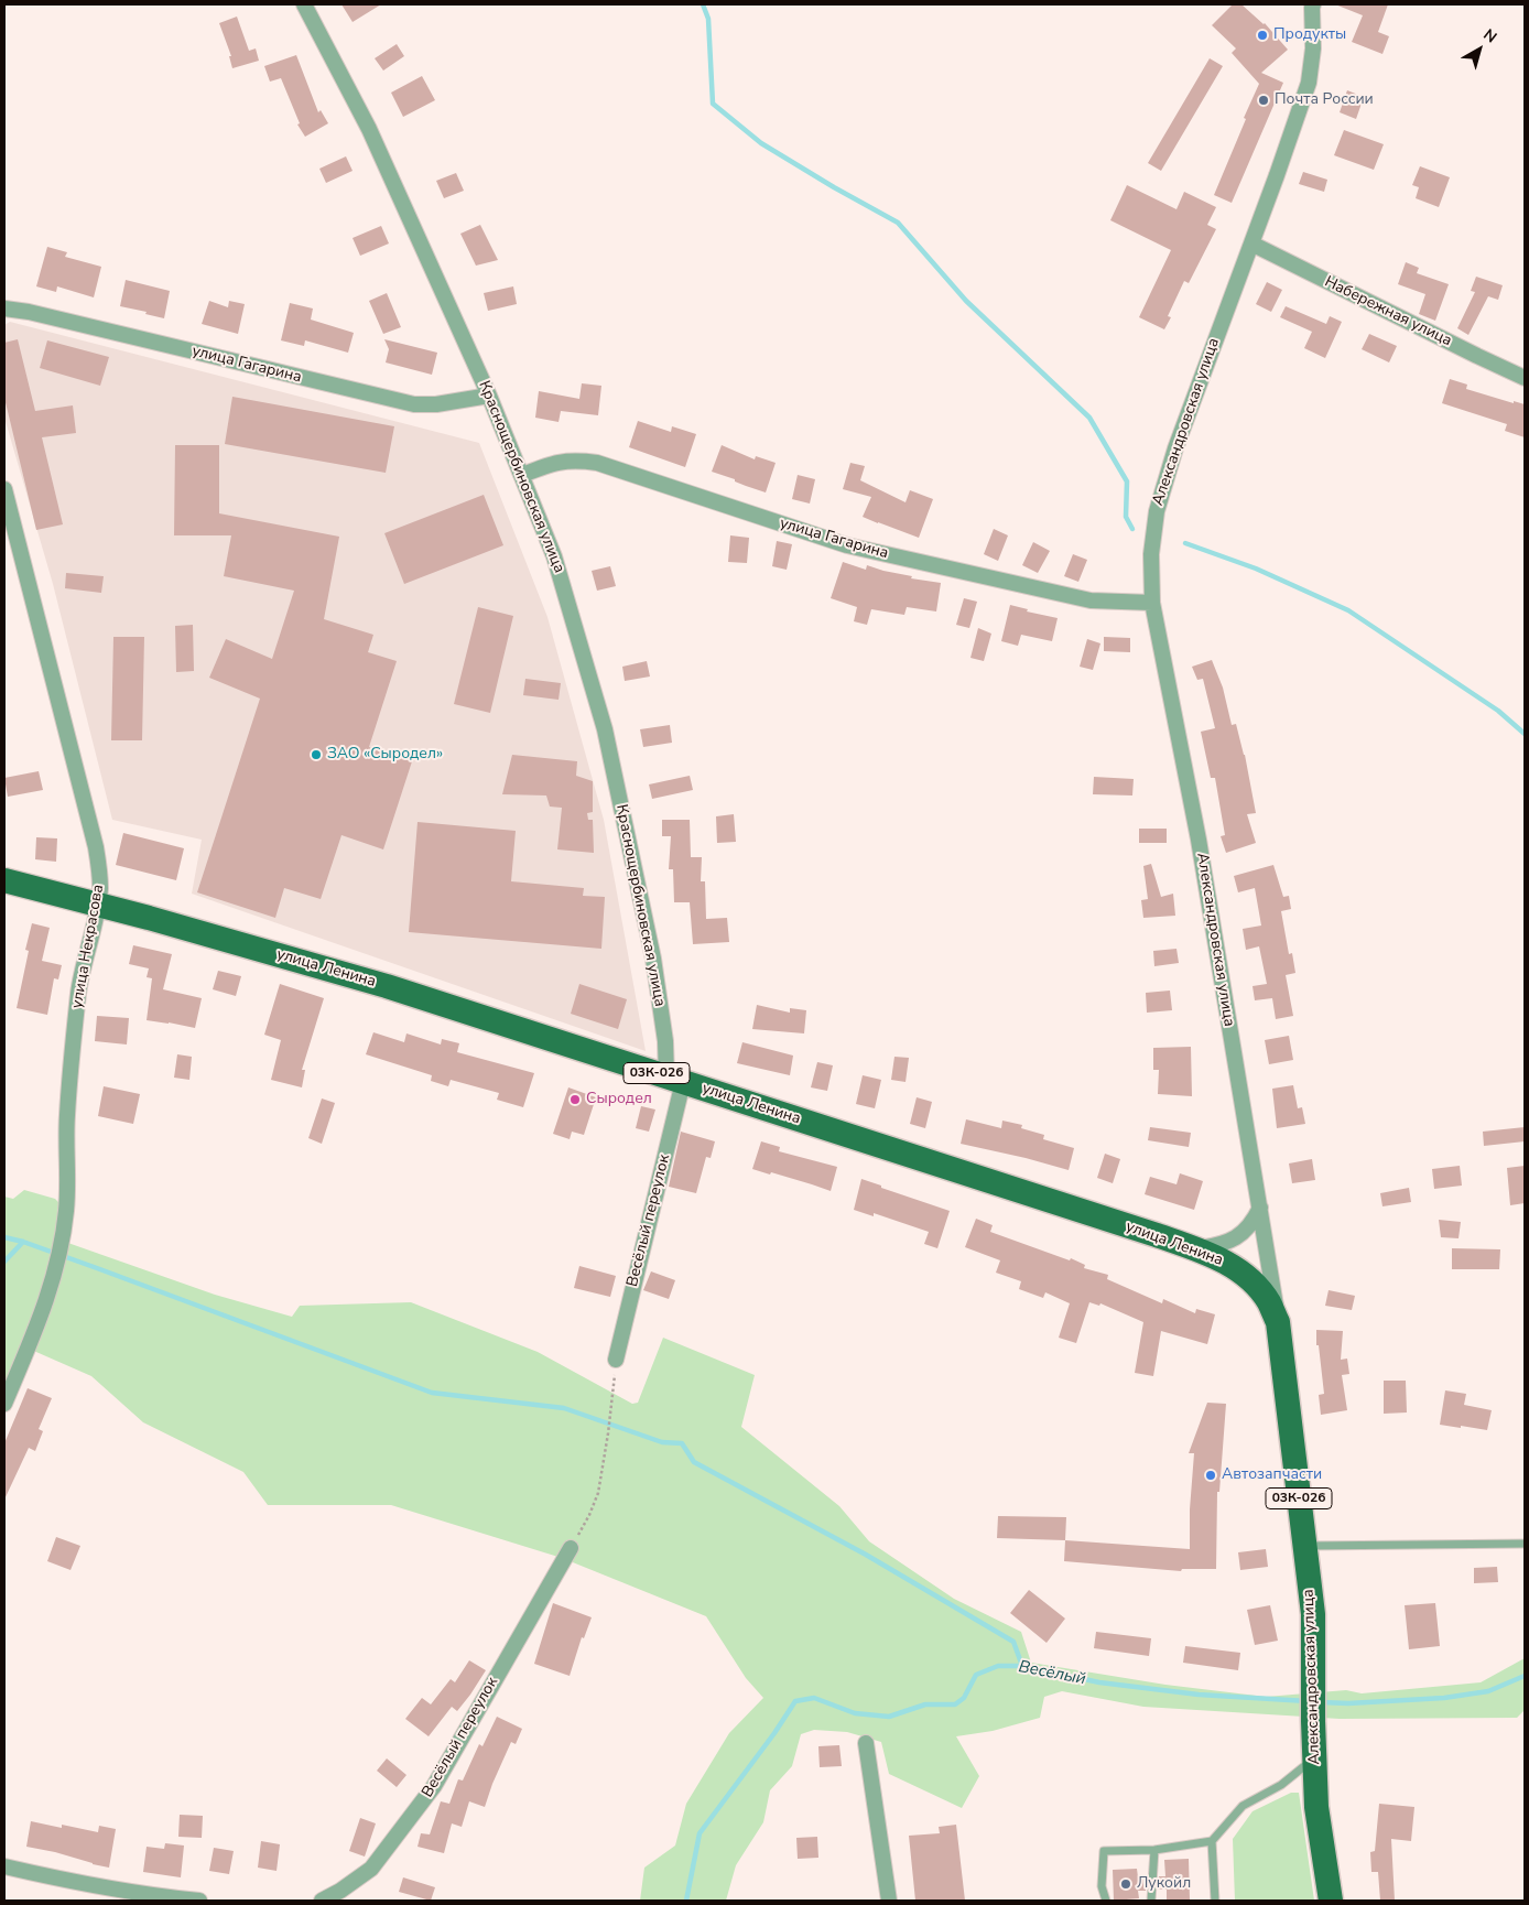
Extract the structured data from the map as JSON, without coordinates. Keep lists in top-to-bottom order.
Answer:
{
  "streets": {
    "main road": ["Александровская улица", "улица Ленина", "03К-026"],
    "street": [
      "Набережная улица",
      "улица Гагарина",
      "Краснощербиновская улица",
      "улица Некрасова",
      "Весёлый переулок"
    ]
  },
  "crossings": [
    ["Набережная улица", "Александровская улица"],
    ["улица Гагарина", "Александровская улица"],
    ["улица Гагарина", "Краснощербиновская улица"],
    ["Александровская улица", "улица Ленина"],
    ["Краснощербиновская улица", "улица Ленина"],
    ["Краснощербиновская улица", "Весёлый переулок"],
    ["улица Некрасова", "улица Ленина"],
    ["улица Ленина", "Весёлый переулок"]
  ],
  "water": ["Весёлый"],
  "places": [
    "Продукты",
    "Почта России",
    "ЗАО «Сыродел»",
    "Сыродел",
    "Автозапчасти",
    "Лукойл"
  ],
  "north": "top right"
}
